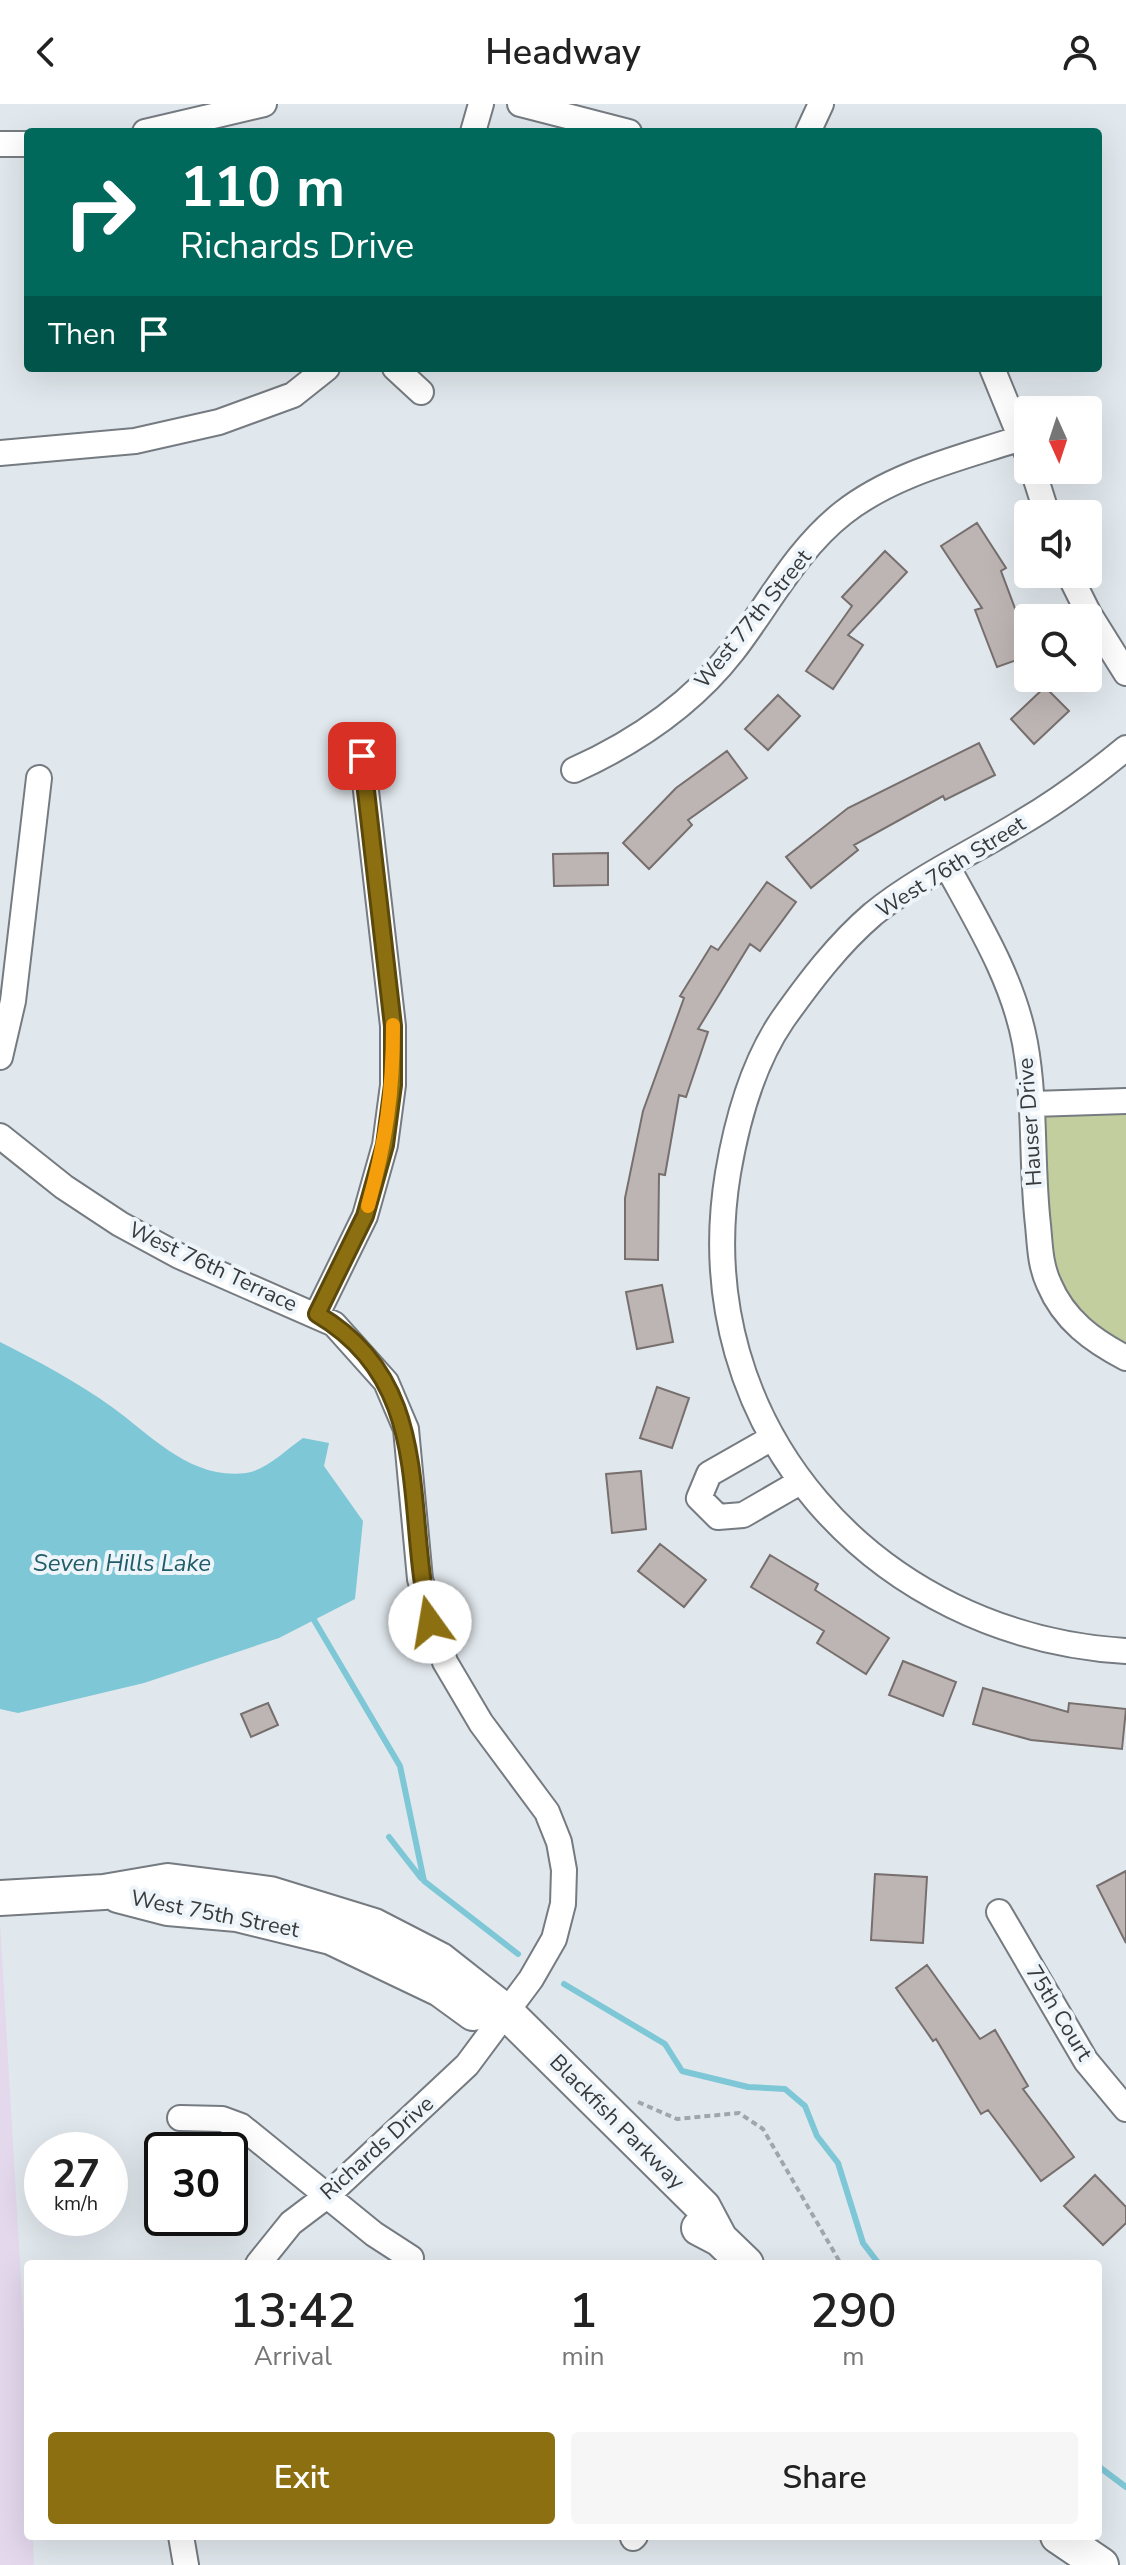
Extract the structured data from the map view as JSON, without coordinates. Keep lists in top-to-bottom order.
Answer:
{
  "streets": {
    "main road": ["West 75th Street", "Blackfish Parkway"],
    "street": [
      "West 77th Street",
      "West 76th Street",
      "Hauser Drive",
      "West 76th Terrace",
      "75th Court",
      "Richards Drive"
    ]
  },
  "crossings": [
    ["West 76th Street", "Hauser Drive"],
    ["West 76th Terrace", "West 75th Street"],
    ["West 76th Terrace", "Blackfish Parkway"],
    ["West 76th Terrace", "Richards Drive"],
    ["West 75th Street", "Blackfish Parkway"],
    ["West 75th Street", "Richards Drive"],
    ["Blackfish Parkway", "Richards Drive"]
  ],
  "water": ["Seven Hills Lake"],
  "north": "bottom",
  "page": {
    "header": "Headway",
    "turn": ["110 m", "Richards Drive"],
    "then": "Then",
    "speed": "27 km/h",
    "limit": "30",
    "eta": [
      "13:42",
      "Arrival",
      "1",
      "min",
      "290",
      "m"
    ],
    "buttons": ["Exit", "Share"]
  }
}
